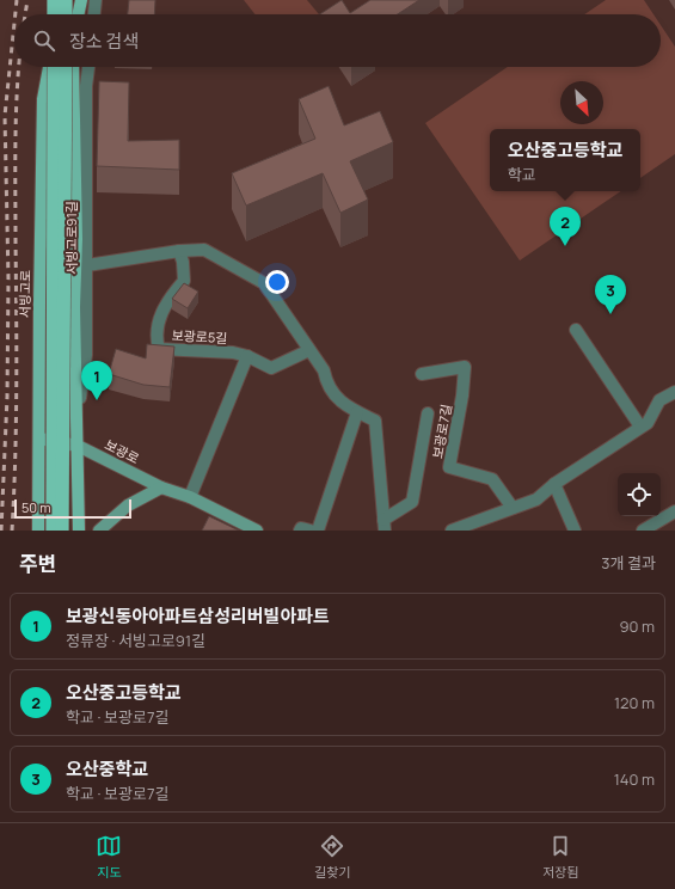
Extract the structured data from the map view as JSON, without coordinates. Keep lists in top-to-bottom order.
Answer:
{
  "streets": {
    "main road": ["서빙고로", "보광로"],
    "street": ["서빙고로91길", "보광로5길", "보광로7길"]
  },
  "crossings": [
    ["서빙고로", "보광로"]
  ],
  "scale_bar": "50 m",
  "north": "bottom right",
  "page": {
    "search": "장소 검색",
    "popup": ["오산중고등학교", "학교"],
    "pins": ["2", "3", "1"],
    "scale": "50 m",
    "heading": ["주변", "3개 결과"],
    "list": [
      {
        "mark": "1",
        "name": "보광신동아아파트삼성리버빌아파트",
        "note": "정류장 · 서빙고로91길",
        "value": "90 m"
      },
      {
        "mark": "2",
        "name": "오산중고등학교",
        "note": "학교 · 보광로7길",
        "value": "120 m"
      },
      {
        "mark": "3",
        "name": "오산중학교",
        "note": "학교 · 보광로7길",
        "value": "140 m"
      }
    ],
    "nav": ["지도", "길찾기", "저장됨"]
  }
}
